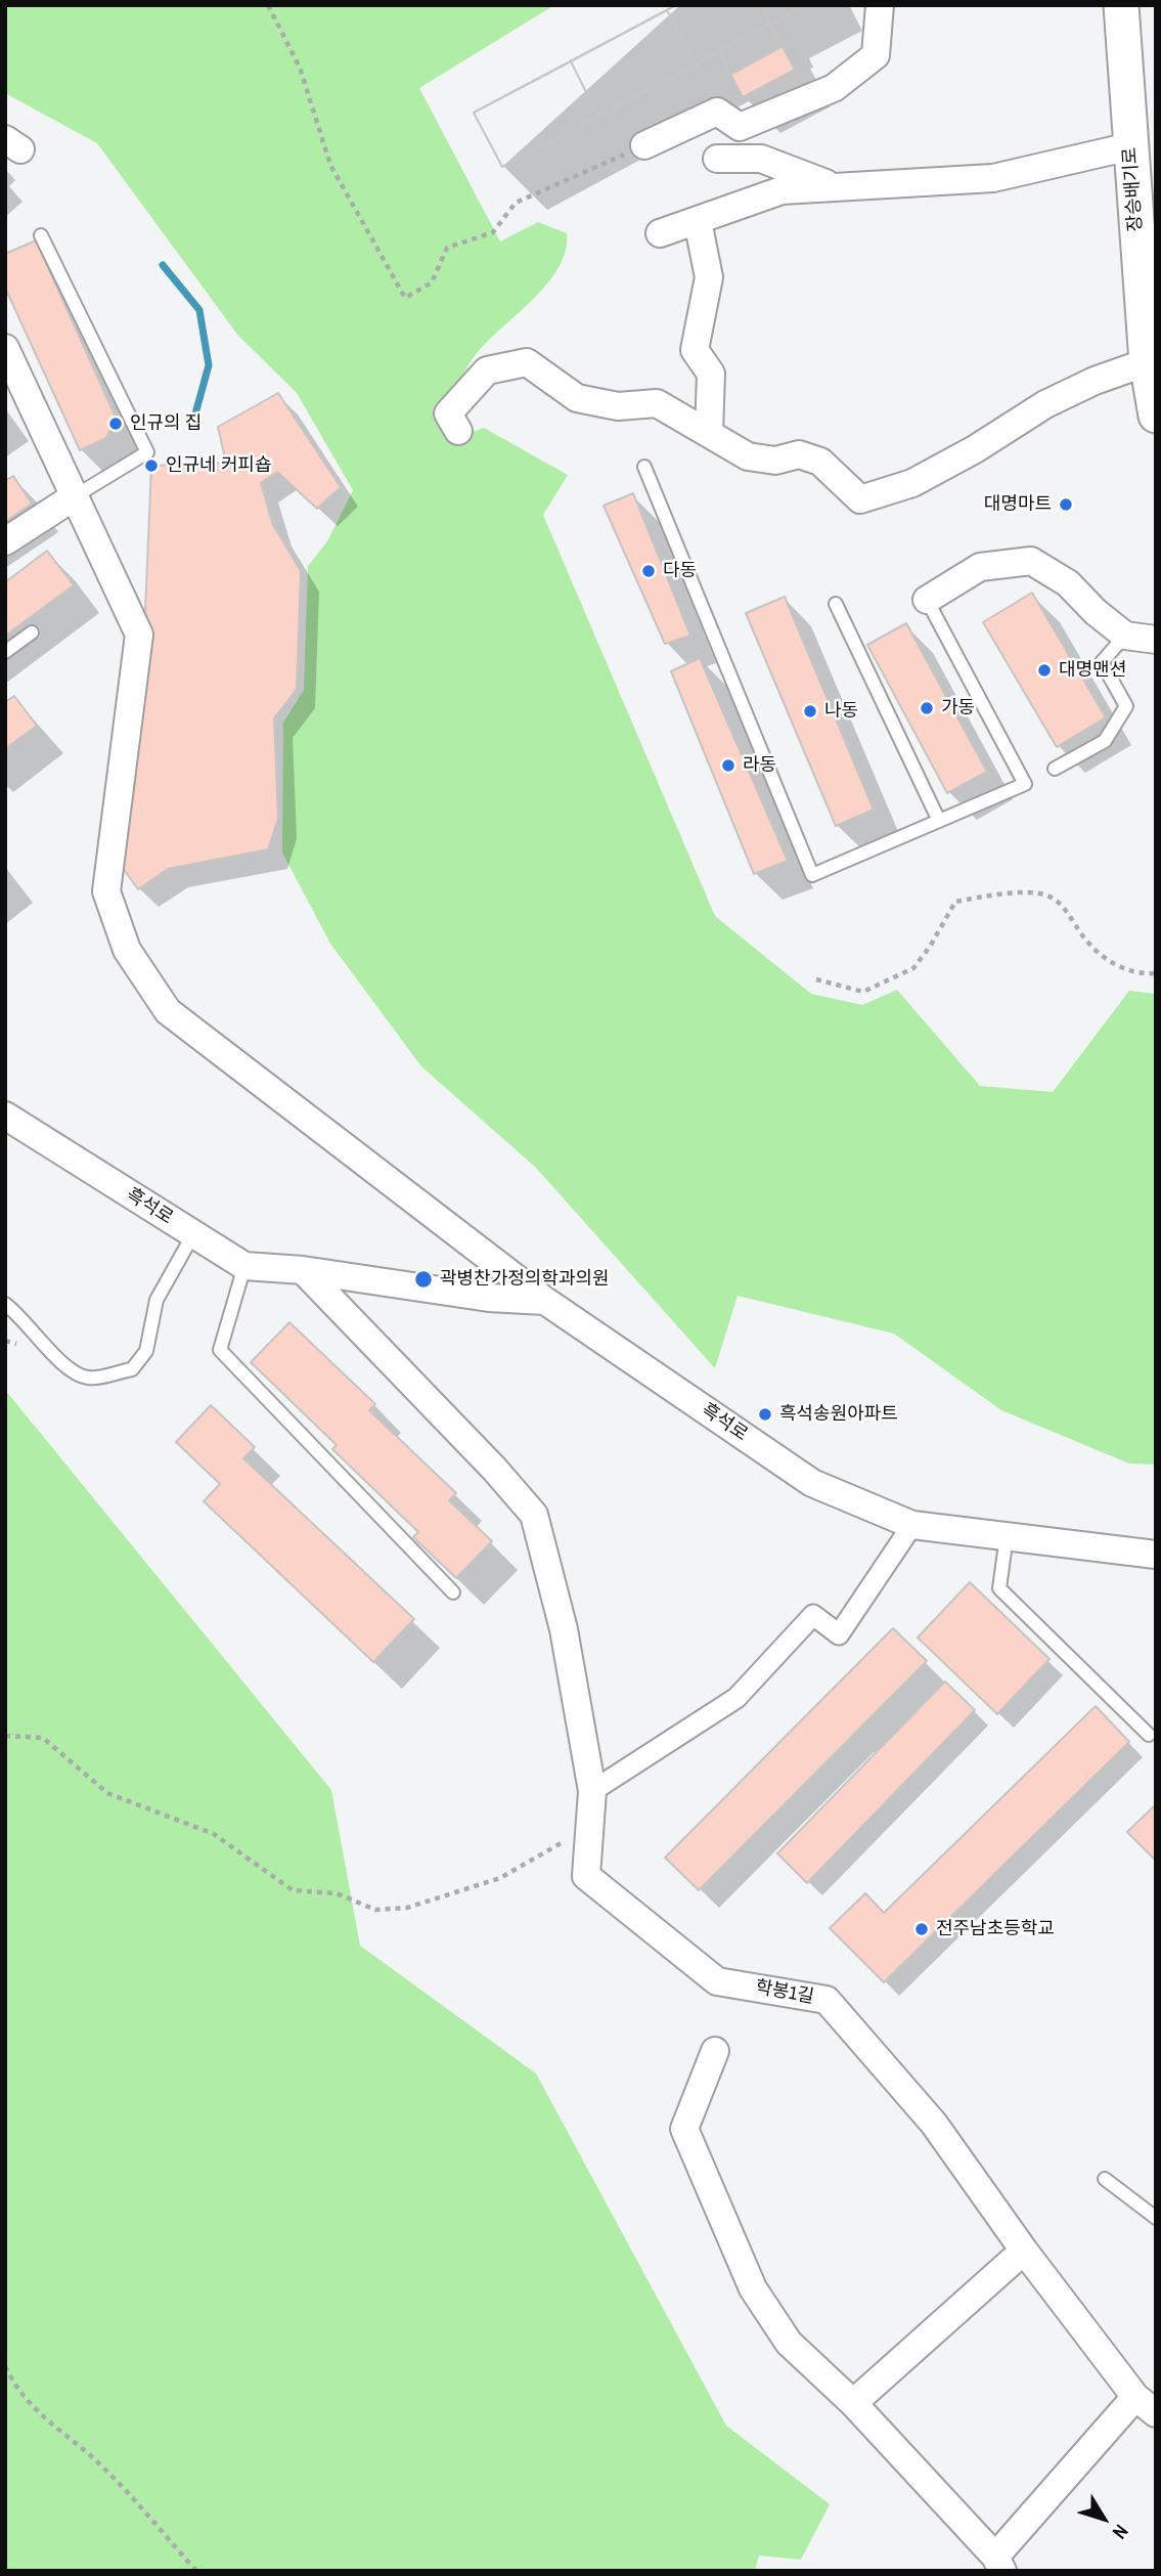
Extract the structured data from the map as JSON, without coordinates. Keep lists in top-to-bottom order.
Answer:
{
  "streets": {
    "street": ["장승배기로", "흑석로", "학봉1길"]
  },
  "crossings": [
    ["흑석로", "학봉1길"]
  ],
  "places": [
    "인규의 집",
    "인규네 커피숍",
    "대명마트",
    "다동",
    "대명맨션",
    "가동",
    "나동",
    "라동",
    "곽병찬가정의학과의원",
    "흑석송원아파트",
    "전주남초등학교"
  ],
  "north": "bottom right"
}
